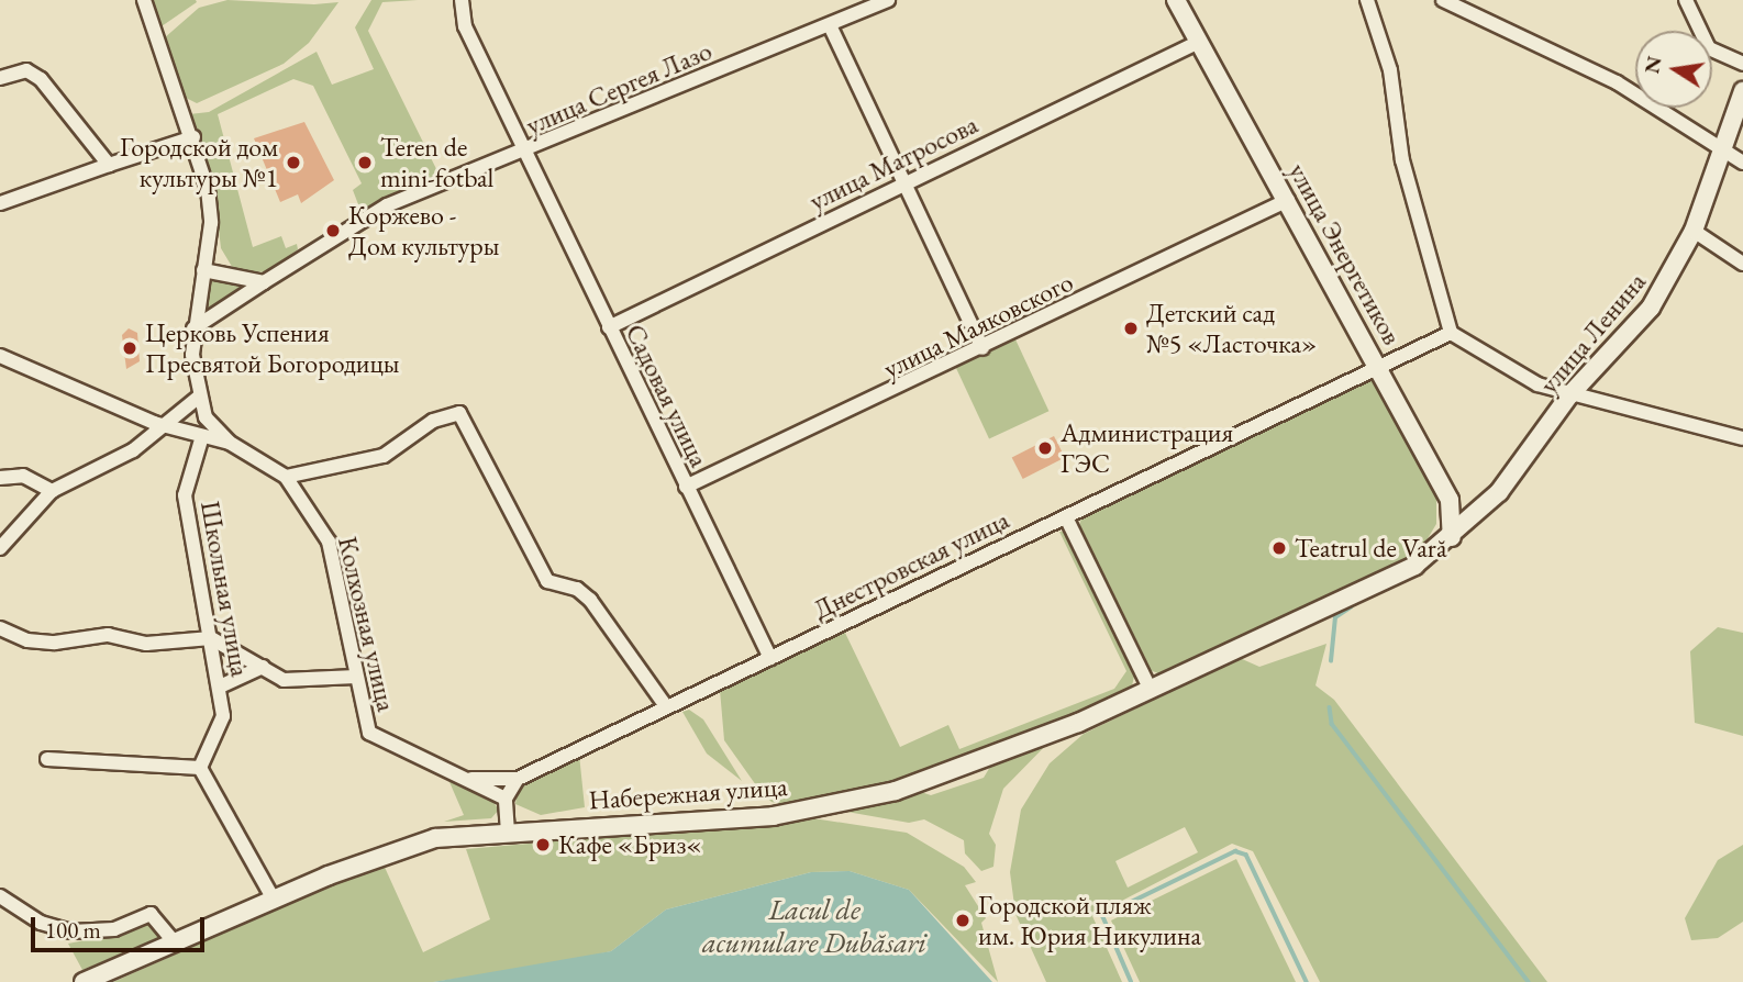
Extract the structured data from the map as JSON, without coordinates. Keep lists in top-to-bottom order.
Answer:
{
  "streets": {
    "street": [
      "улица Сергея Лазо",
      "улица Матросова",
      "улица Энергетиков",
      "улица Маяковского",
      "улица Ленина",
      "Садовая улица",
      "Днестровская улица",
      "Школьная улица",
      "Колхозная улица",
      "Набережная улица"
    ]
  },
  "crossings": [
    ["улица Сергея Лазо", "Садовая улица"],
    ["улица Сергея Лазо", "Колхозная улица"],
    ["улица Матросова", "улица Энергетиков"],
    ["улица Матросова", "Садовая улица"],
    ["улица Энергетиков", "улица Маяковского"],
    ["улица Энергетиков", "улица Ленина"],
    ["улица Энергетиков", "Днестровская улица"],
    ["улица Энергетиков", "Набережная улица"],
    ["улица Маяковского", "Садовая улица"],
    ["улица Ленина", "Набережная улица"],
    ["Садовая улица", "Днестровская улица"],
    ["Школьная улица", "Колхозная улица"]
  ],
  "water": ["Lacul de acumulare Dubăsari"],
  "places": [
    "Городской дом культуры №1",
    "Teren de mini-fotbal",
    "Коржево - Дом культуры",
    "Детский сад №5 «Ласточка»",
    "Церковь Успения Пресвятой Богородицы",
    "Администрация ГЭС",
    "Teatrul de Vară",
    "Кафе «Бриз«",
    "Городской пляж им. Юрия Никулина"
  ],
  "scale_bar": "100 m",
  "north": "left"
}
